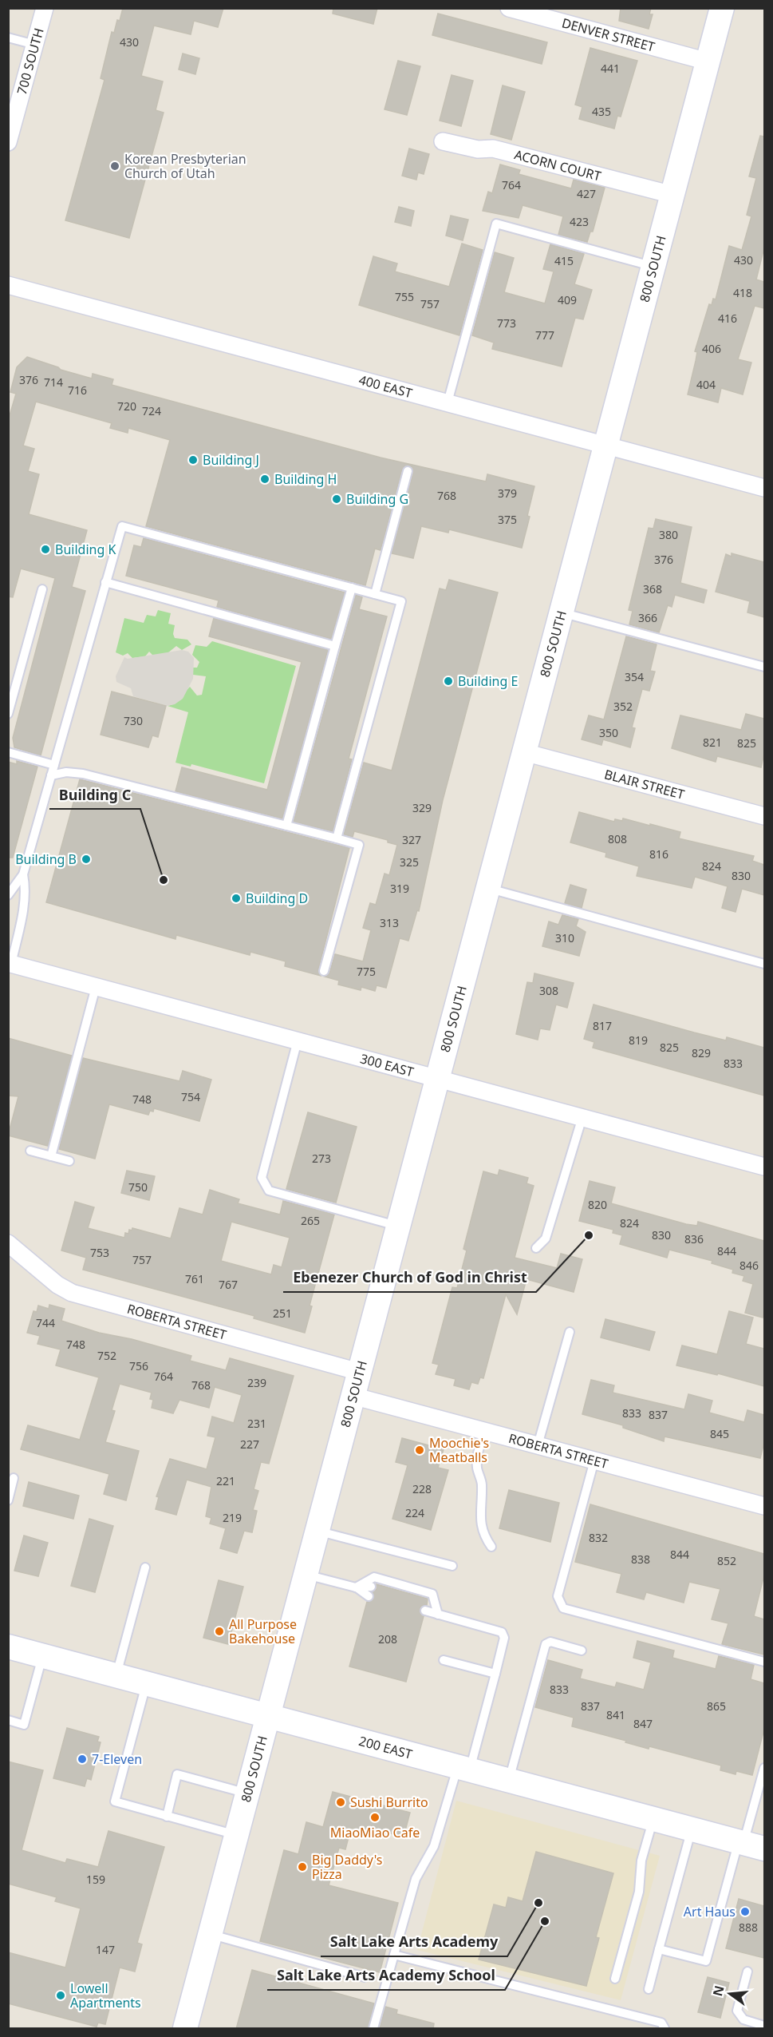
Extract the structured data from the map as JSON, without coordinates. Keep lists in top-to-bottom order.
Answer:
{
  "streets": {
    "main road": ["800 SOUTH", "200 EAST"],
    "street": [
      "DENVER STREET",
      "700 SOUTH",
      "ACORN COURT",
      "400 EAST",
      "BLAIR STREET",
      "300 EAST",
      "ROBERTA STREET"
    ]
  },
  "crossings": [
    ["DENVER STREET", "800 SOUTH"],
    ["ACORN COURT", "800 SOUTH"],
    ["800 SOUTH", "400 EAST"],
    ["800 SOUTH", "BLAIR STREET"],
    ["800 SOUTH", "300 EAST"],
    ["800 SOUTH", "ROBERTA STREET"],
    ["800 SOUTH", "200 EAST"]
  ],
  "places": [
    "Korean Presbyterian Church of Utah",
    "Building J",
    "Building H",
    "Building G",
    "Building K",
    "Building E",
    "Building B",
    "Building C",
    "Building D",
    "Ebenezer Church of God in Christ",
    "Moochie's Meatballs",
    "All Purpose Bakehouse",
    "7-Eleven",
    "Sushi Burrito",
    "MiaoMiao Cafe",
    "Big Daddy's Pizza",
    "Salt Lake Arts Academy",
    "Art Haus",
    "Salt Lake Arts Academy School",
    "Lowell Apartments"
  ],
  "house_numbers": [
    "430",
    "441",
    "435",
    "764",
    "427",
    "423",
    "430",
    "415",
    "418",
    "755",
    "409",
    "757",
    "416",
    "773",
    "777",
    "406",
    "376",
    "714",
    "404",
    "716",
    "720",
    "724",
    "379",
    "768",
    "375",
    "380",
    "376",
    "368",
    "366",
    "354",
    "352",
    "730",
    "350",
    "821",
    "825",
    "329",
    "808",
    "327",
    "816",
    "325",
    "824",
    "830",
    "319",
    "313",
    "310",
    "775",
    "308",
    "817",
    "819",
    "825",
    "829",
    "833",
    "754",
    "748",
    "273",
    "750",
    "820",
    "265",
    "824",
    "830",
    "836",
    "844",
    "753",
    "757",
    "846",
    "761",
    "767",
    "251",
    "744",
    "748",
    "752",
    "756",
    "764",
    "239",
    "768",
    "833",
    "837",
    "231",
    "845",
    "227",
    "221",
    "228",
    "224",
    "219",
    "832",
    "844",
    "838",
    "852",
    "208",
    "833",
    "837",
    "865",
    "841",
    "847",
    "159",
    "888",
    "147"
  ],
  "north": "left"
}
